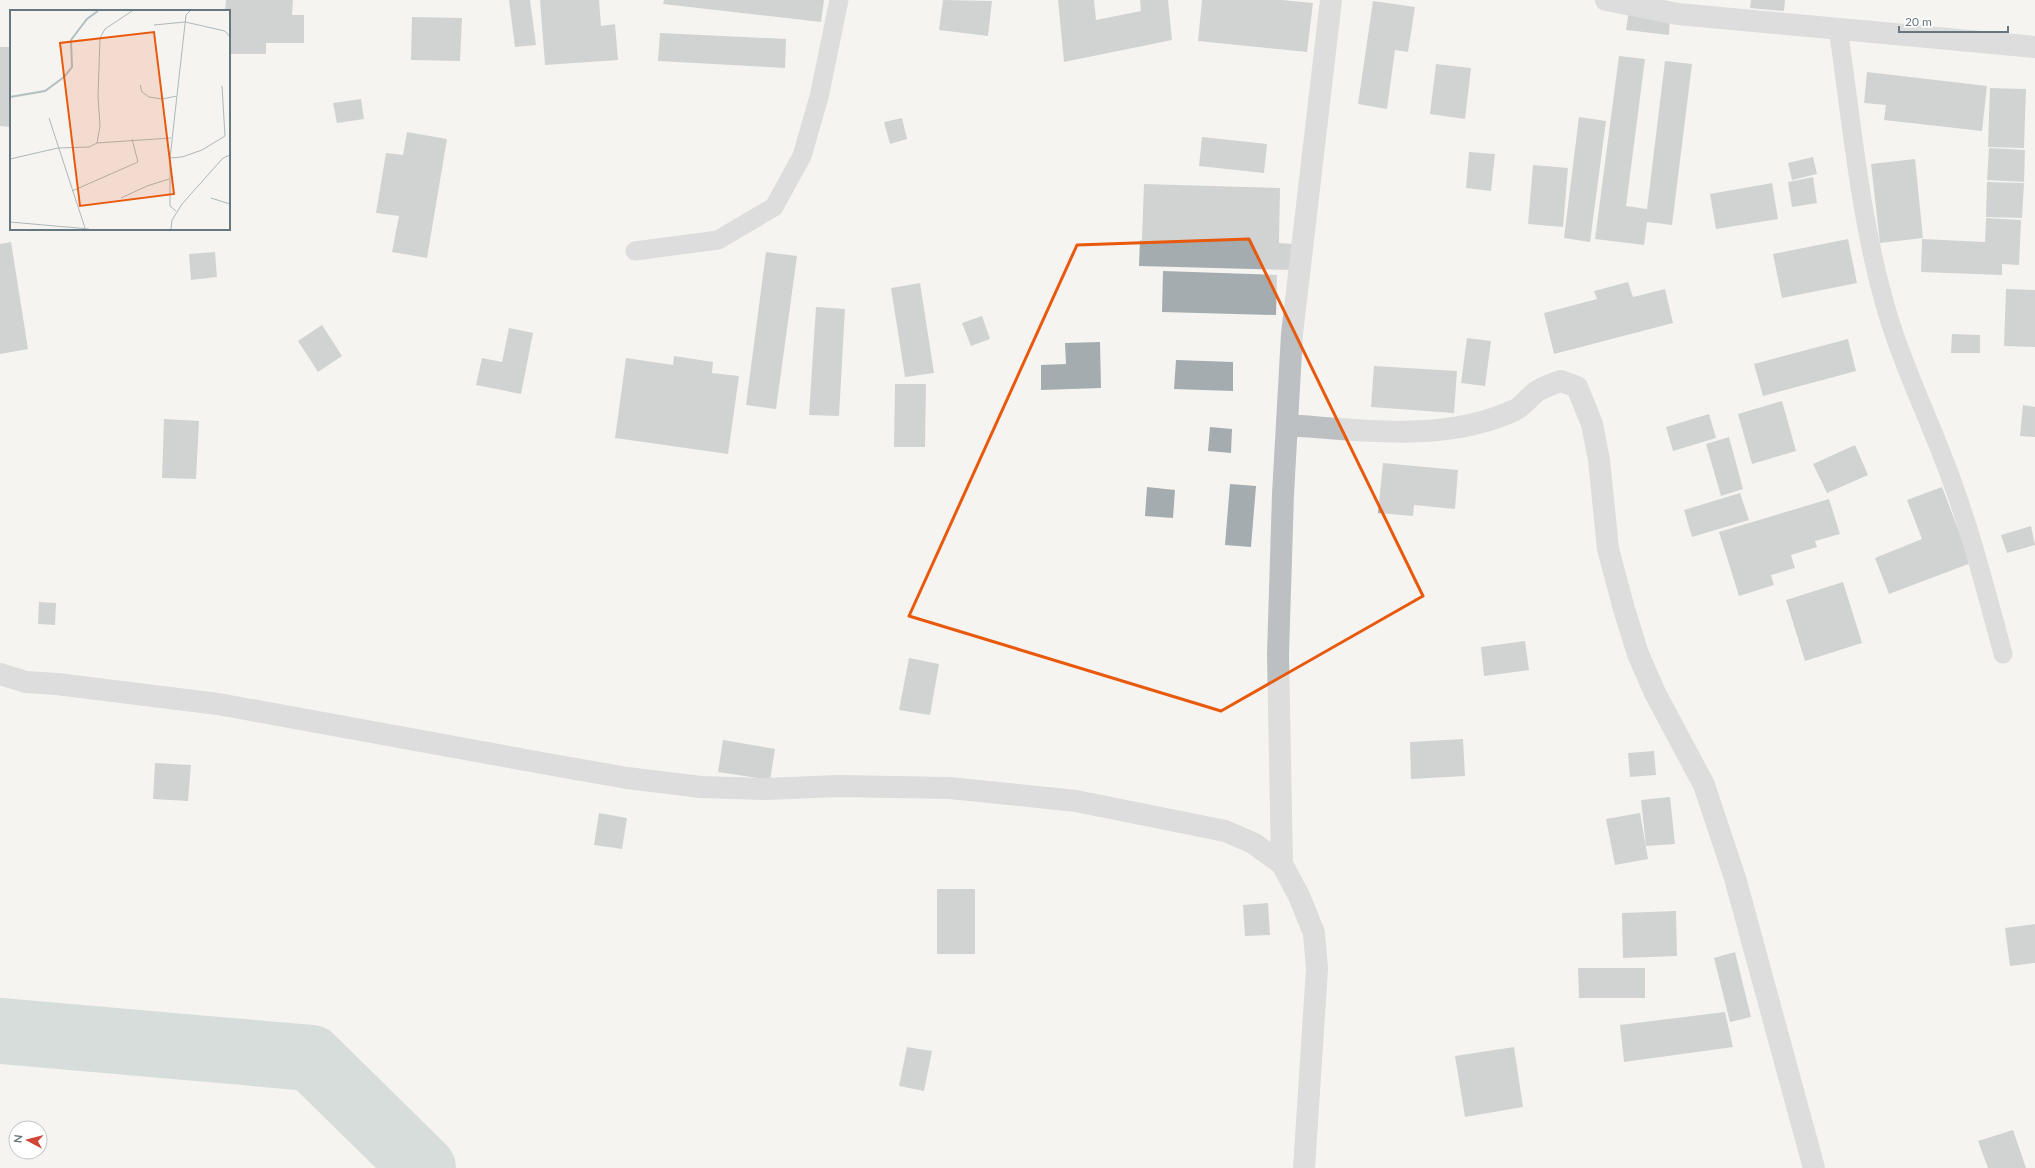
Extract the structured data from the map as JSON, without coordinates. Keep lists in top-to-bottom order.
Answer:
{
  "scale_bar": "20 m",
  "north": "left"
}
